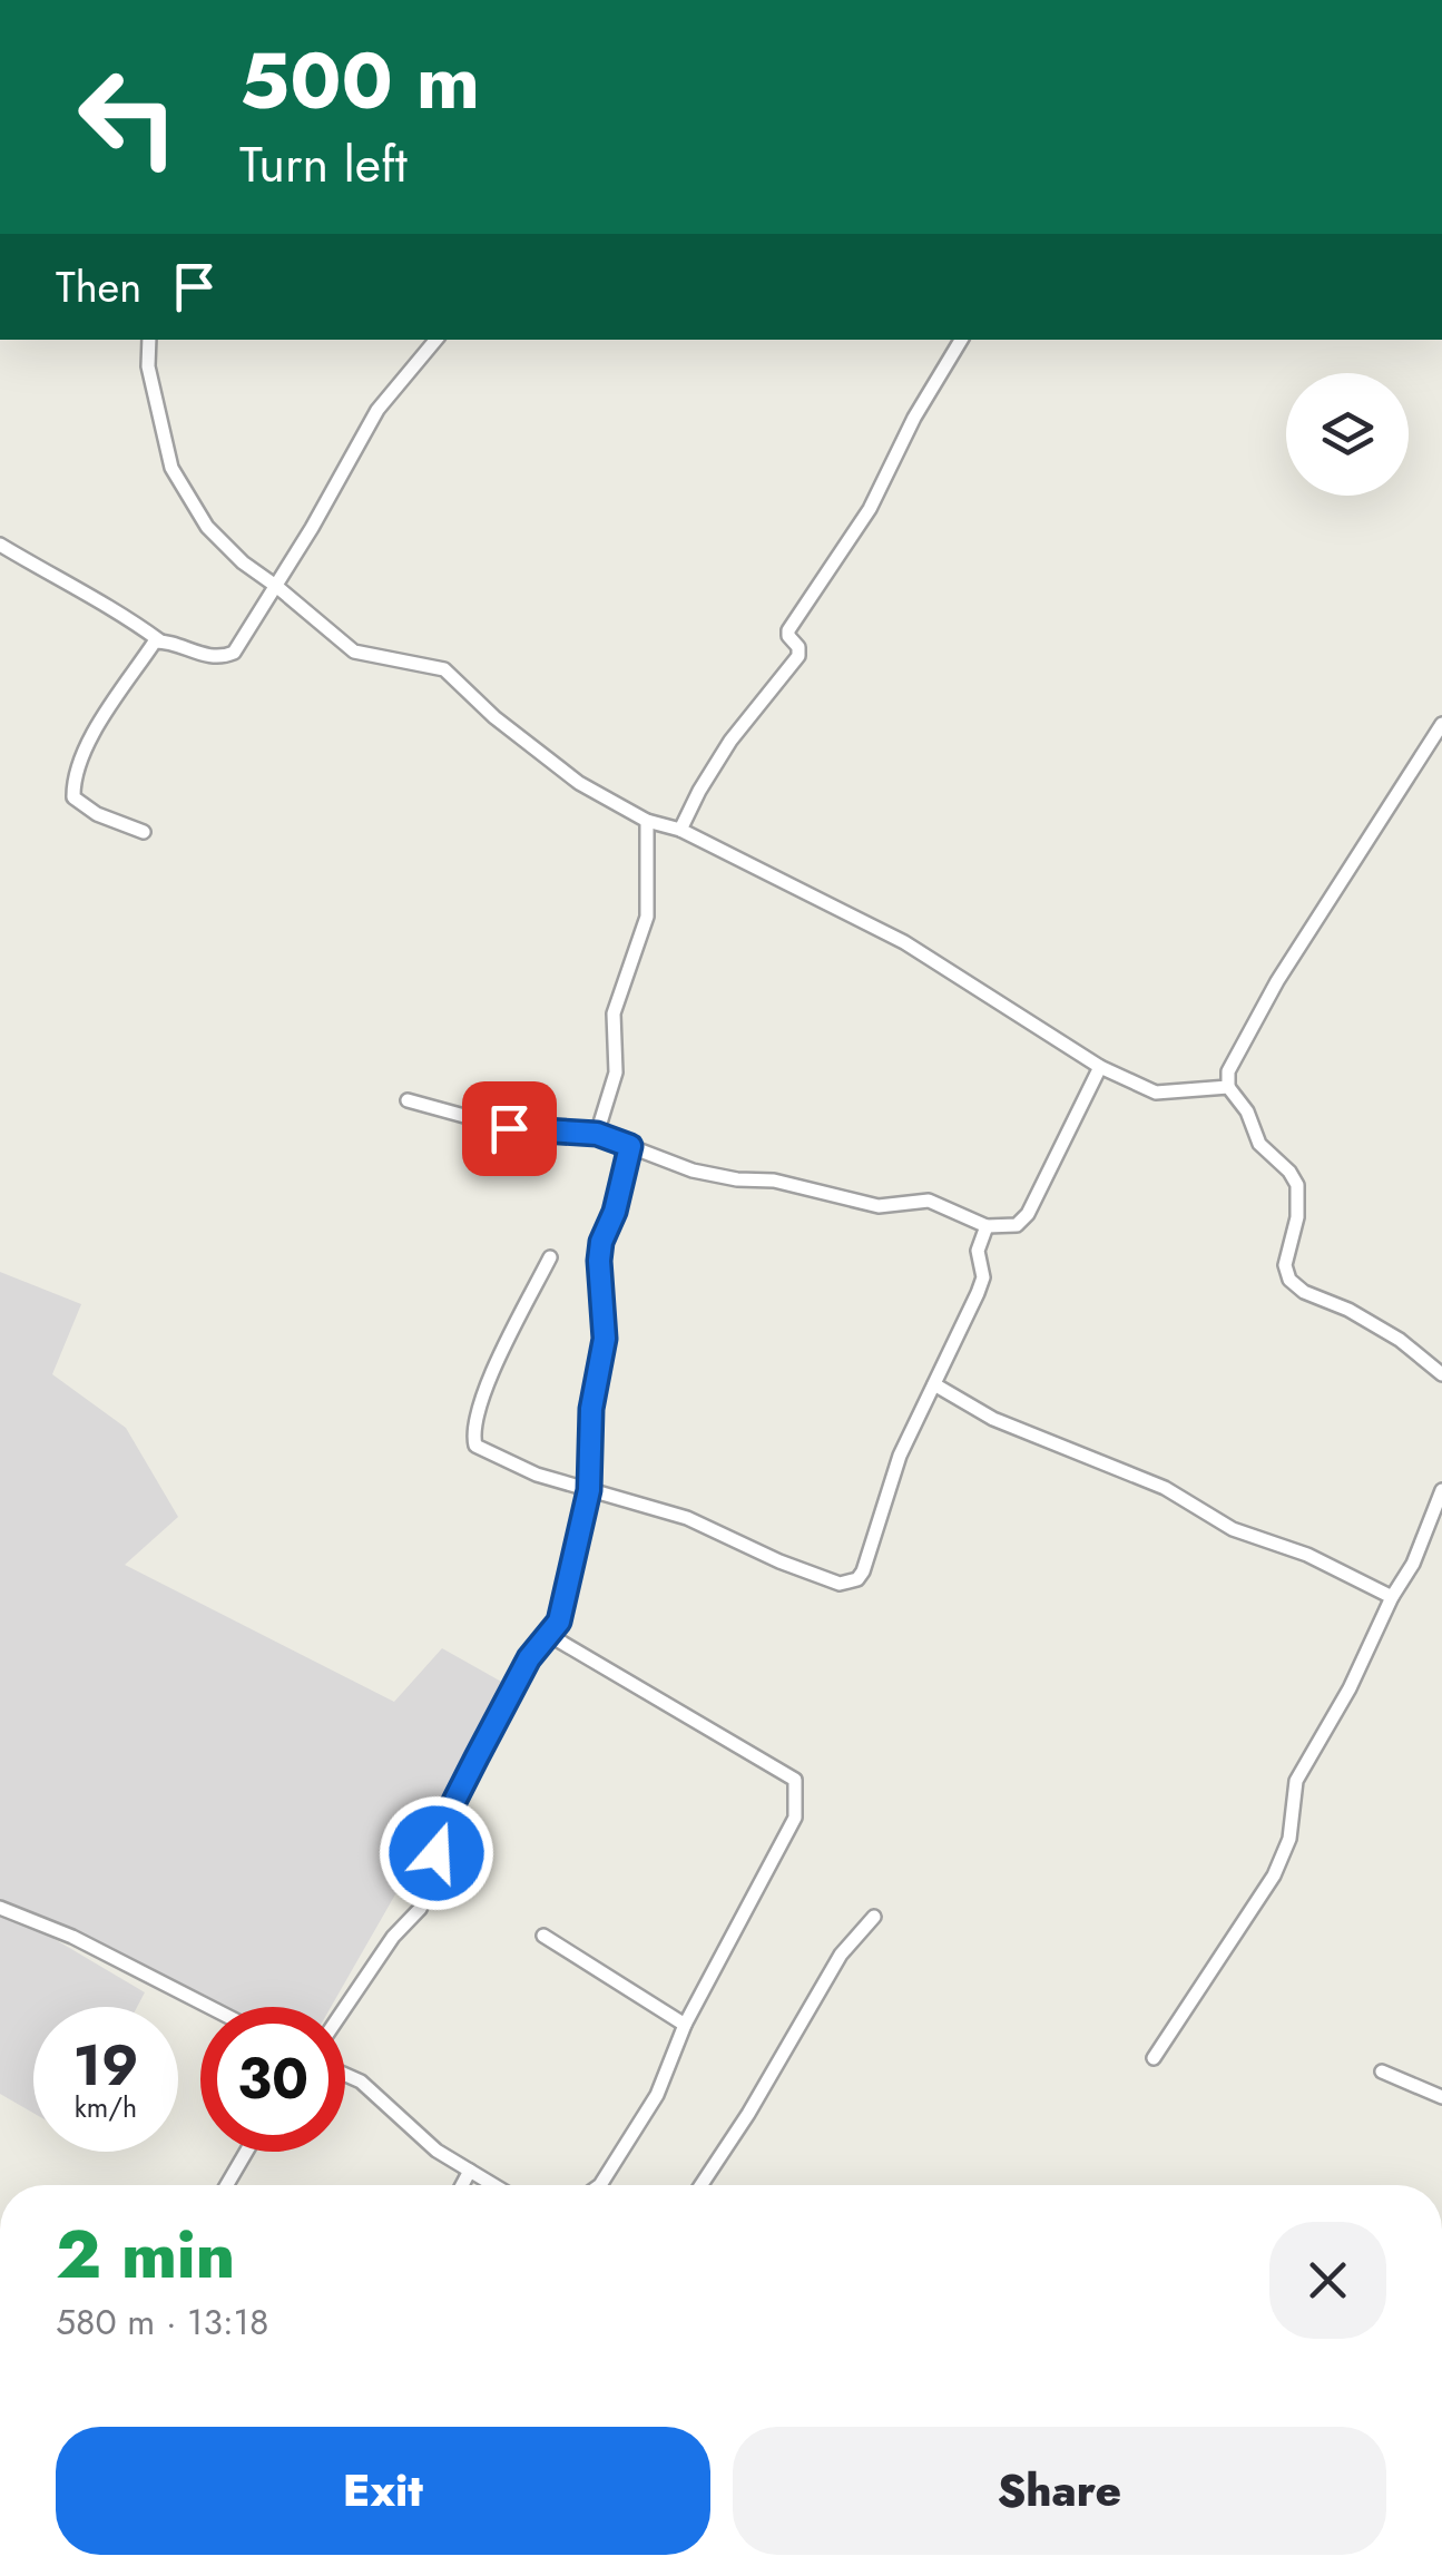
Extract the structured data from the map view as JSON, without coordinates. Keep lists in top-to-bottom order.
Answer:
{
  "page": {
    "turn": ["500 m", "Turn left"],
    "then": "Then",
    "speed": "19 km/h",
    "limit": "30",
    "heading": ["2 min", "580 m · 13:18"],
    "buttons": ["Exit", "Share"]
  }
}
